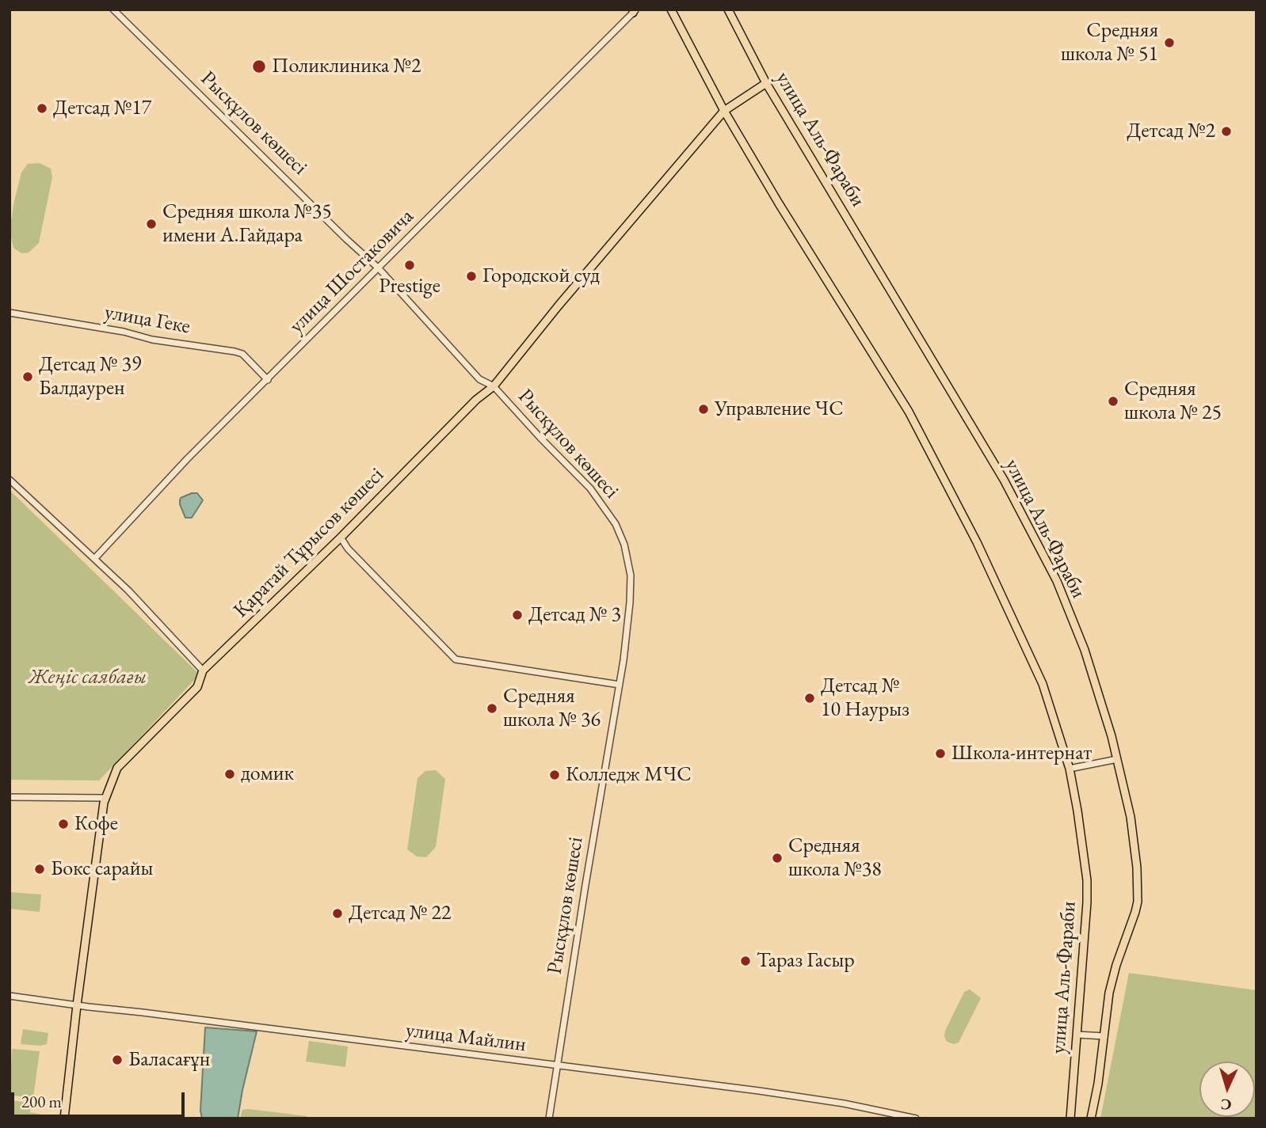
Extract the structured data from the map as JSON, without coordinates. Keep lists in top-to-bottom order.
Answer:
{
  "streets": {
    "main road": ["улица Аль-Фараби", "Қаратай Тұрысов көшесі"],
    "street": [
      "Рысқұлов көшесі",
      "улица Шостаковича",
      "улица Геке",
      "улица Майлин"
    ]
  },
  "crossings": [
    ["Рысқұлов көшесі", "улица Шостаковича"],
    ["Рысқұлов көшесі", "Қаратай Тұрысов көшесі"],
    ["Рысқұлов көшесі", "улица Майлин"],
    ["улица Аль-Фараби", "Қаратай Тұрысов көшесі"],
    ["улица Шостаковича", "улица Геке"],
    ["Қаратай Тұрысов көшесі", "улица Майлин"]
  ],
  "parks": ["Жеңіс саябағы"],
  "places": [
    "Средняя школа № 51",
    "Поликлиника №2",
    "Детсад №17",
    "Детсад №2",
    "Средняя школа №35 имени А.Гайдара",
    "Prestige",
    "Городской суд",
    "Детсад № 39 Балдаурен",
    "Средняя школа № 25",
    "Управление ЧС",
    "Детсад № 3",
    "Детсад № 10 Наурыз",
    "Средняя школа № 36",
    "Школа-интернат",
    "домик",
    "Колледж МЧС",
    "Кофе",
    "Средняя школа №38",
    "Бокс сарайы",
    "Детсад № 22",
    "Тараз Гасыр",
    "Баласағұн"
  ],
  "scale_bar": "200 m",
  "north": "bottom"
}
